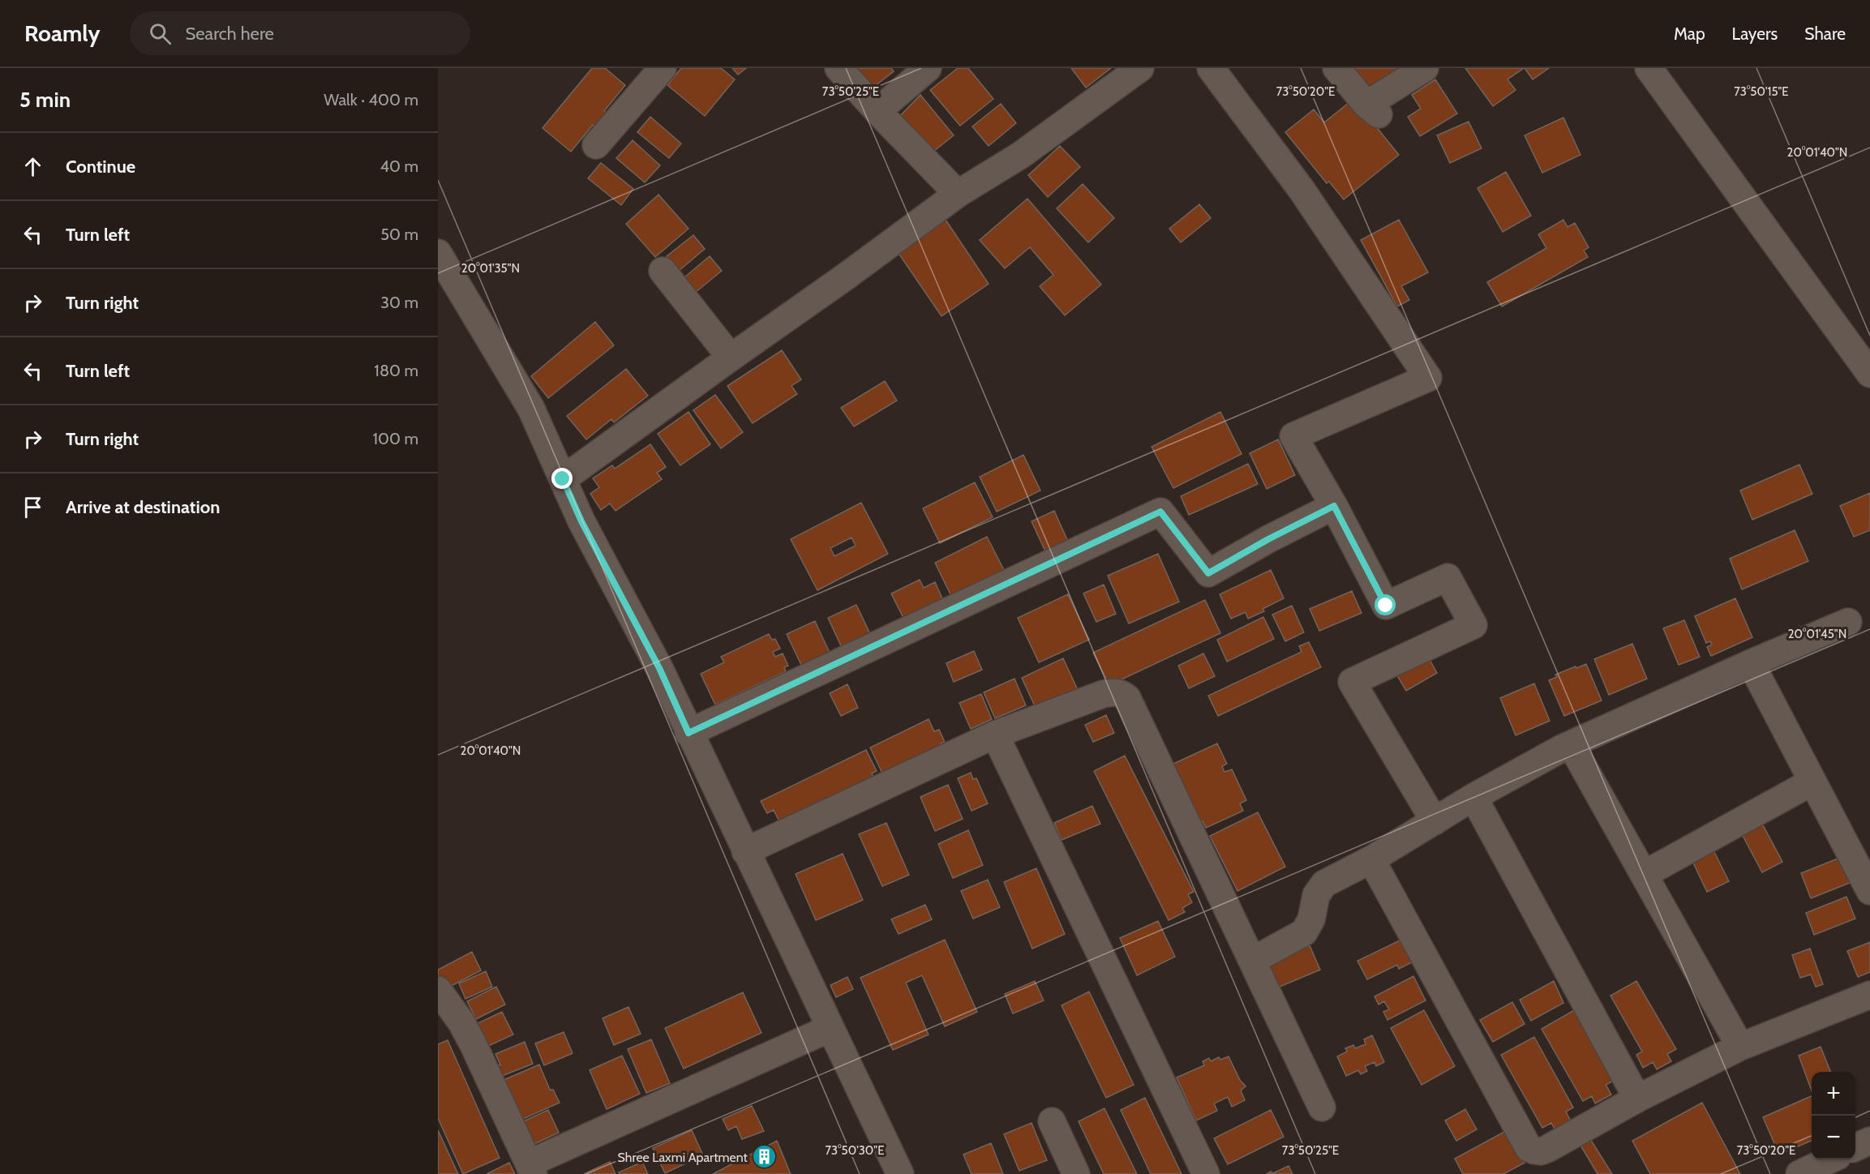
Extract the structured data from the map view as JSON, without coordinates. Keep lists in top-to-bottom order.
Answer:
{
  "places": {
    "building": ["Shree Laxmi Apartment"]
  },
  "page": {
    "header": "Roamly",
    "search": "Search here",
    "nav": ["Map", "Layers", "Share"],
    "heading": ["5 min", "Walk · 400 m"],
    "list": [
      ["Continue", "40 m"],
      ["Turn left", "50 m"],
      ["Turn right", "30 m"],
      ["Turn left", "180 m"],
      ["Turn right", "100 m"],
      "Arrive at destination"
    ],
    "map_buttons": ["+", "−"]
  },
  "coordinates": [
    "73°50'25\"E",
    "73°50'20\"E",
    "73°50'15\"E",
    "20°01'40\"N",
    "20°01'35\"N",
    "20°01'45\"N",
    "73°50'30\"E"
  ]
}
